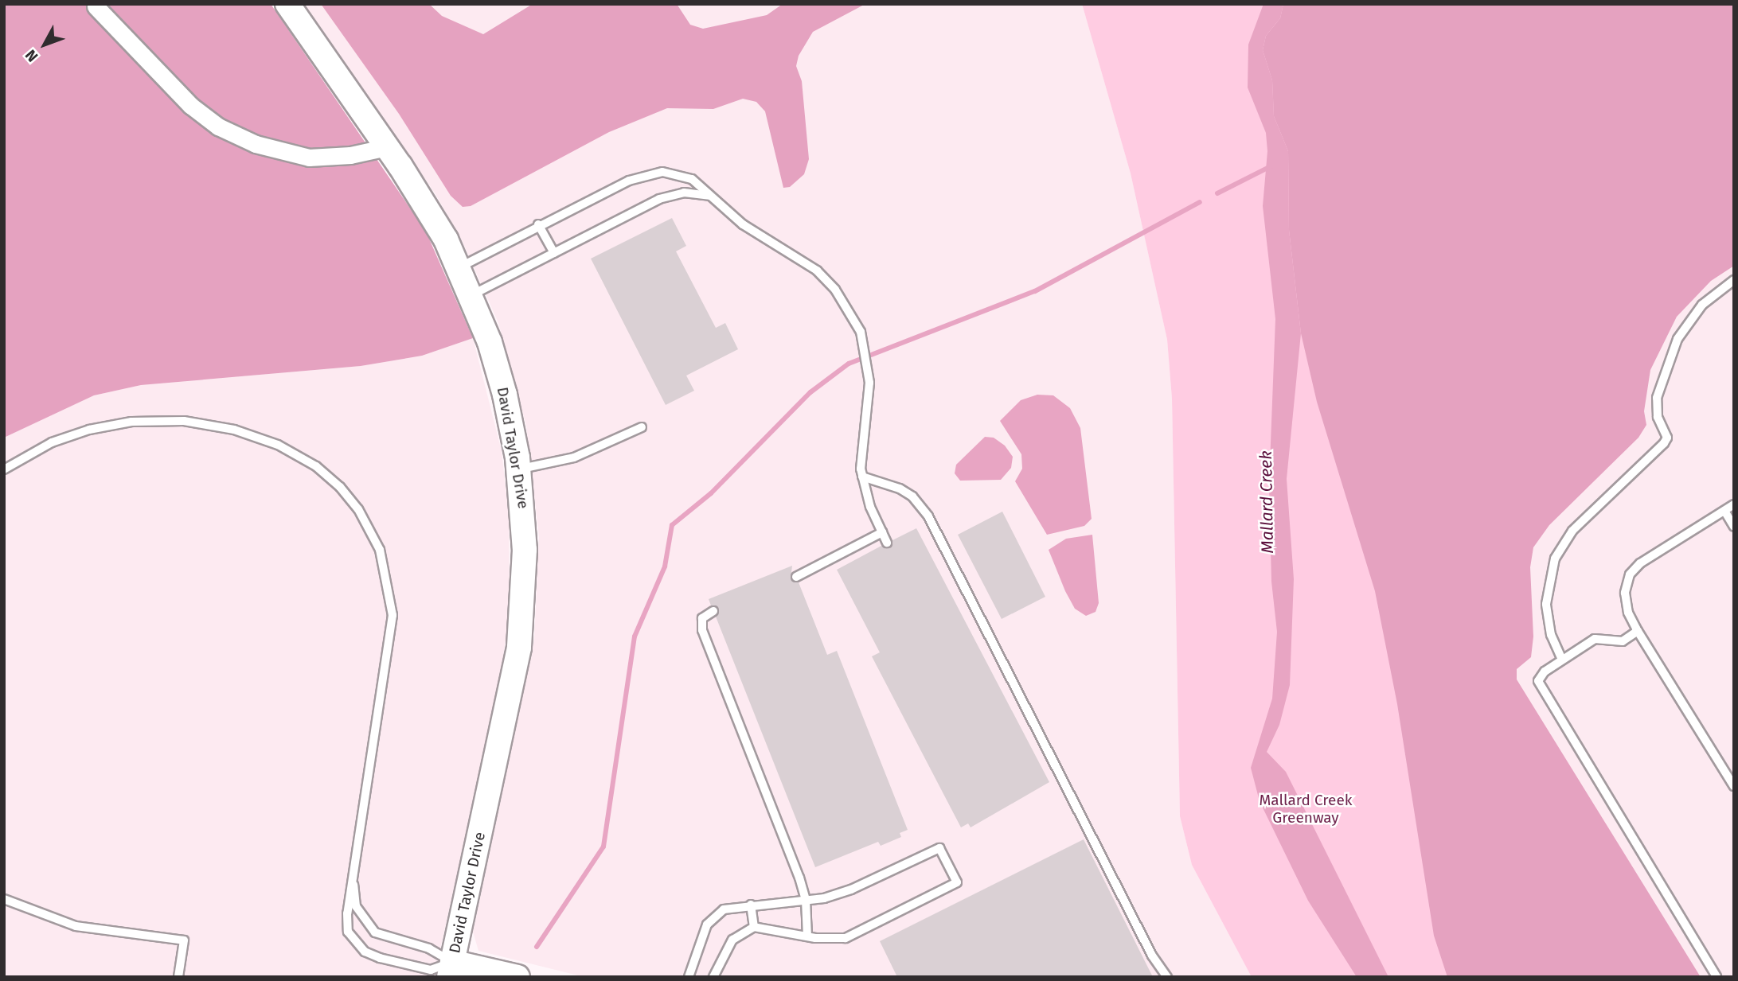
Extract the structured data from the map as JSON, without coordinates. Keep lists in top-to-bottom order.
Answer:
{
  "streets": {
    "street": ["David Taylor Drive"]
  },
  "water": ["Mallard Creek"],
  "parks": ["Mallard Creek Greenway"],
  "north": "bottom left"
}
